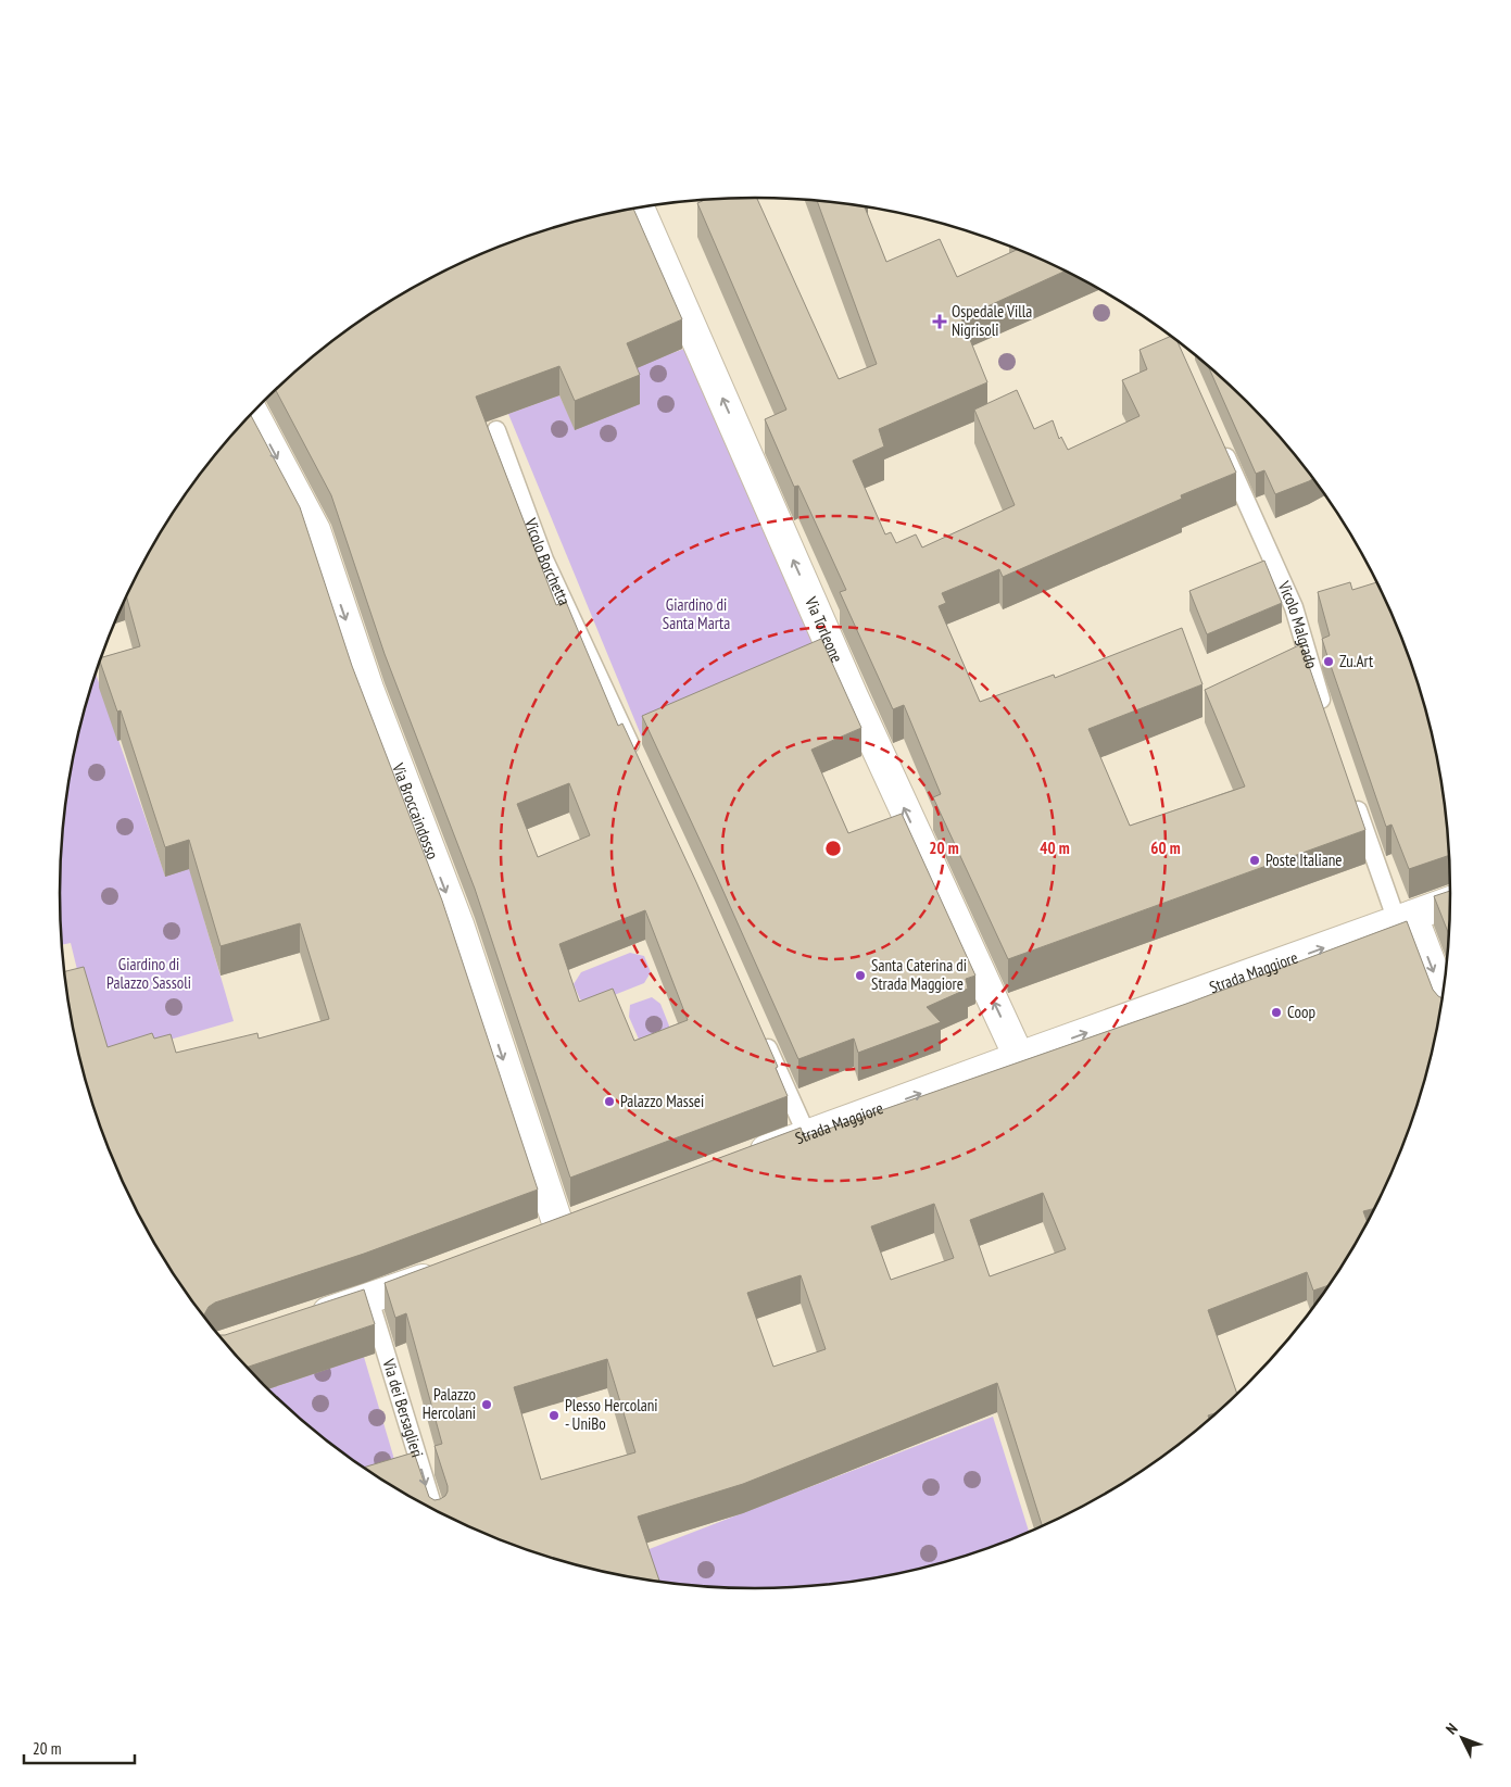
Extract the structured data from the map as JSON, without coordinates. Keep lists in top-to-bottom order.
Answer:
{
  "streets": {
    "street": ["Via Torleone", "Via Broccaindosso", "Strada Maggiore"],
    "lane": ["Vicolo Borchetta", "Vicolo Malgrado", "Via dei Bersaglieri"]
  },
  "crossings": [
    ["Via Torleone", "Strada Maggiore"]
  ],
  "one_way": [
    "Via Torleone",
    "Via Broccaindosso",
    "Strada Maggiore",
    "Via dei Bersaglieri"
  ],
  "parks": ["Giardino di Santa Marta", "Giardino di Palazzo Sassoli"],
  "places": {
    "health": ["Ospedale Villa Nigrisoli"],
    "other": [
      "Zu.Art",
      "Poste Italiane",
      "Santa Caterina di Strada Maggiore",
      "Coop",
      "Palazzo Massei",
      "Palazzo Hercolani",
      "Plesso Hercolani - UniBo"
    ]
  },
  "scale_bar": "20 m",
  "north": "top left",
  "rings": ["20 m", "40 m", "60 m"]
}
